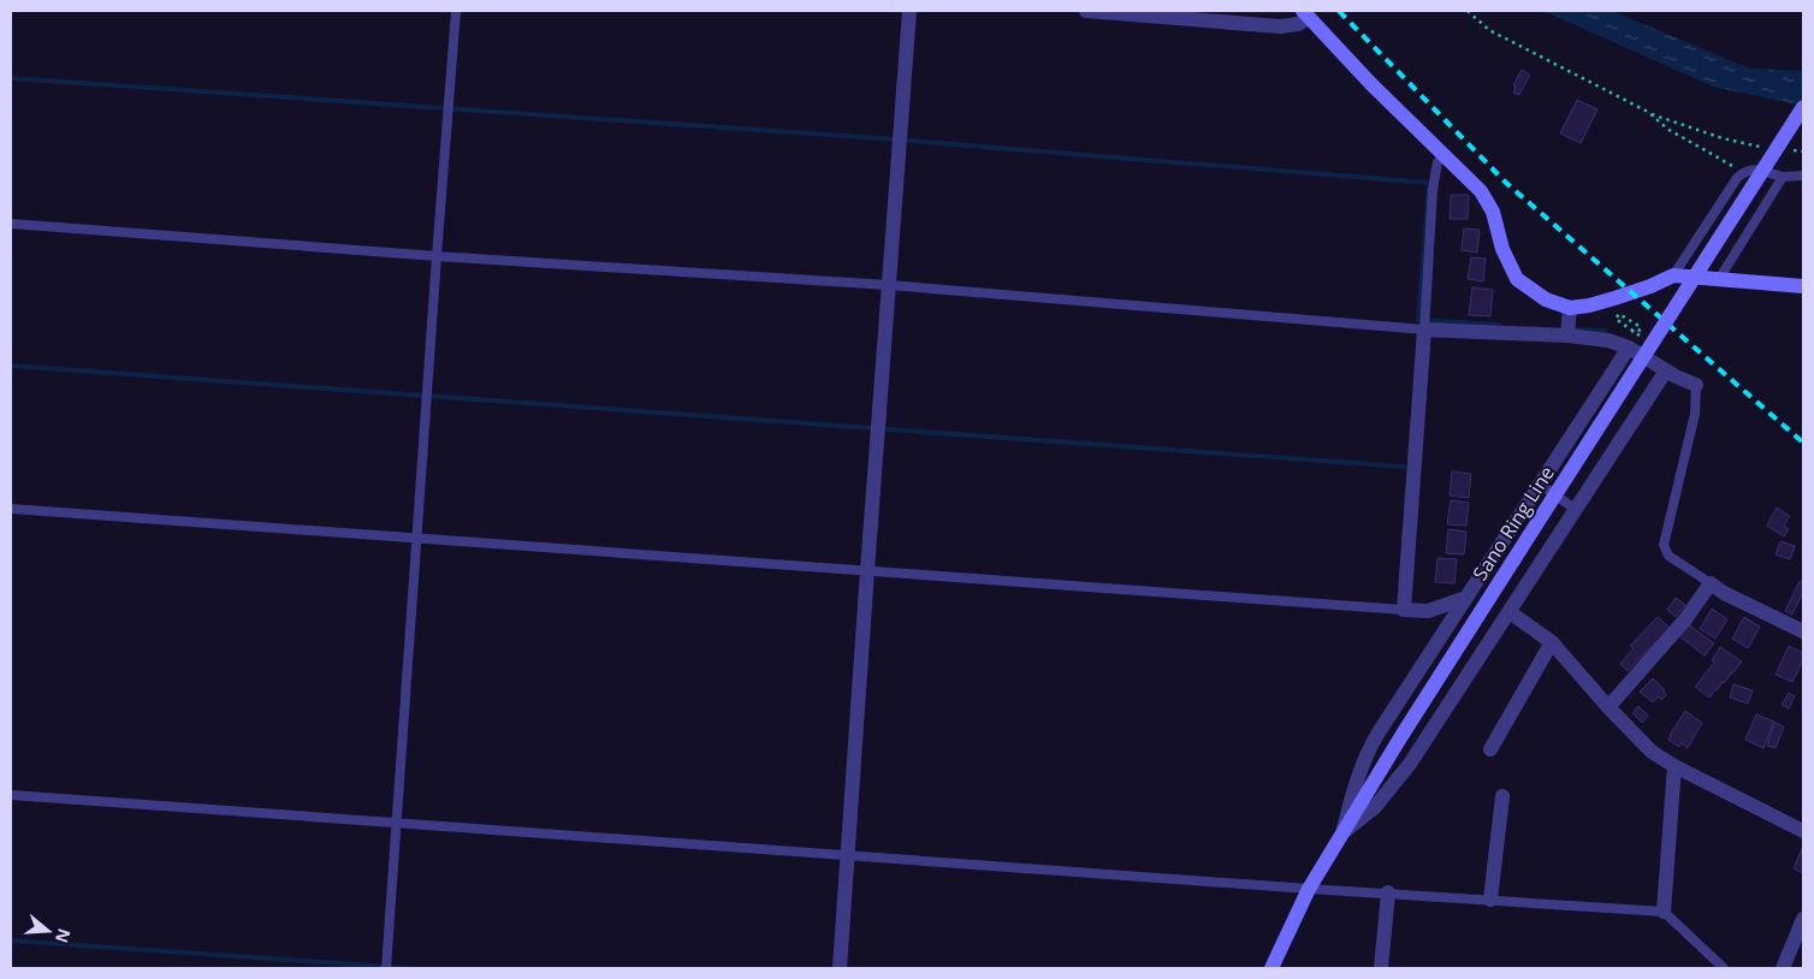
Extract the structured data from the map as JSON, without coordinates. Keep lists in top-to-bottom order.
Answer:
{
  "streets": {
    "main road": ["Sano Ring Line"]
  },
  "north": "right"
}
